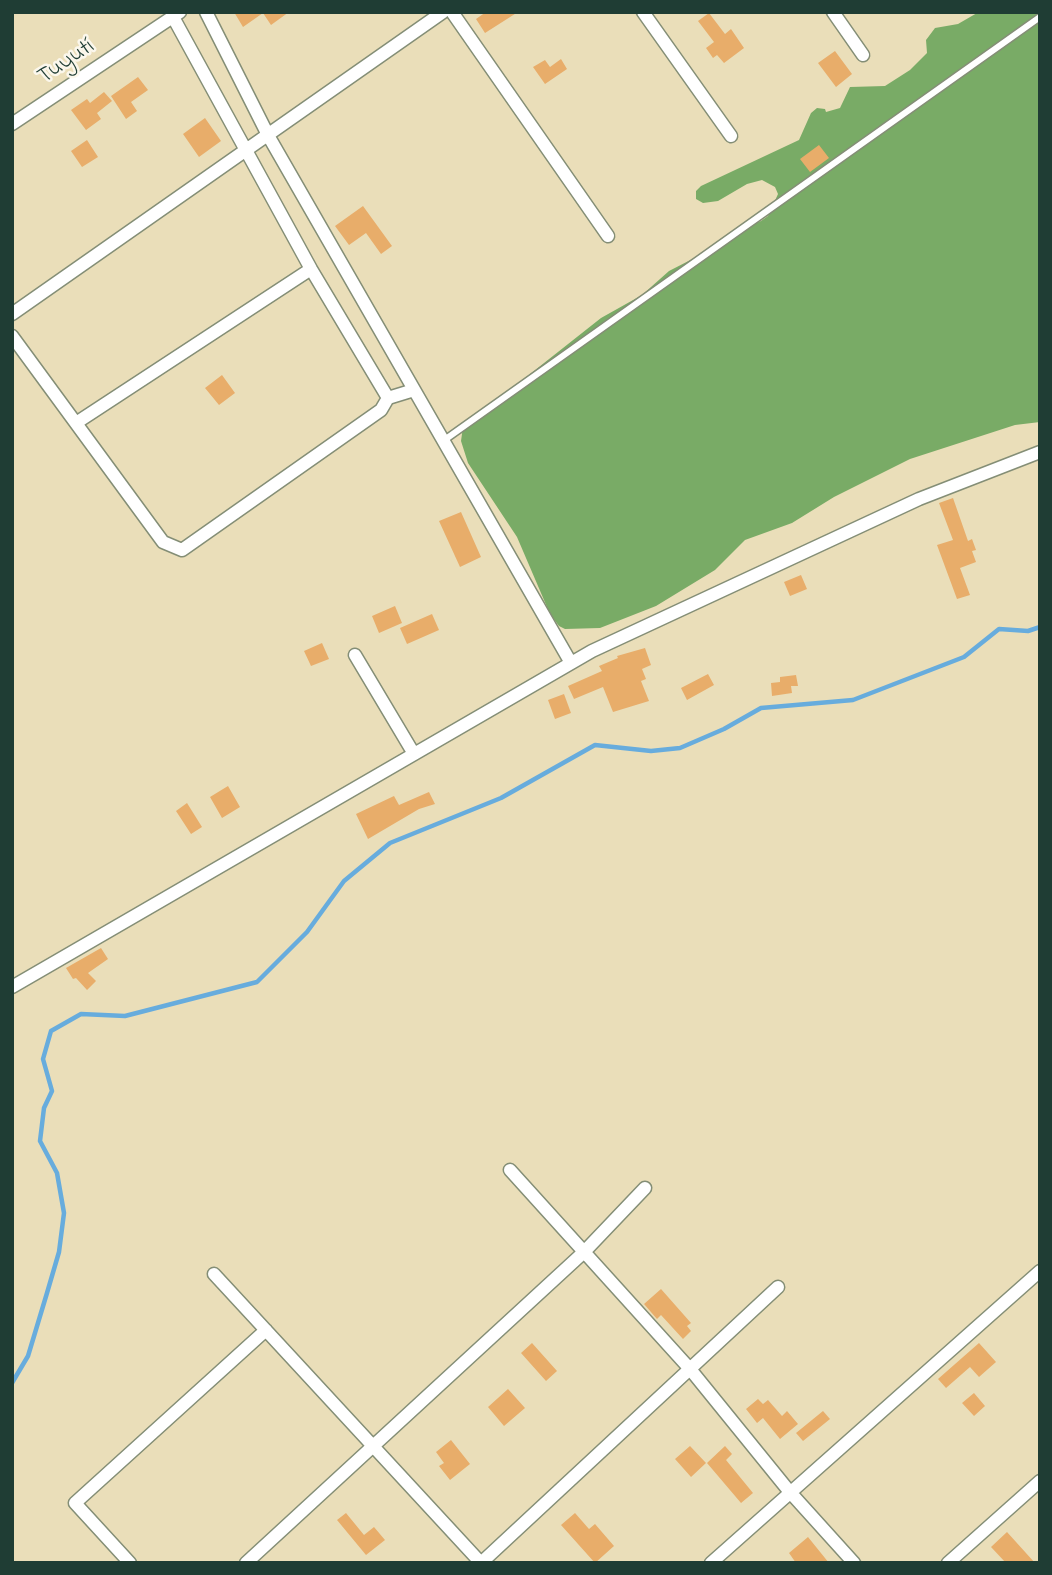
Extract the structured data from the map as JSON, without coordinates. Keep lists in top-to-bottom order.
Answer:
{
  "streets": {
    "street": ["Tuyutí"]
  }
}
